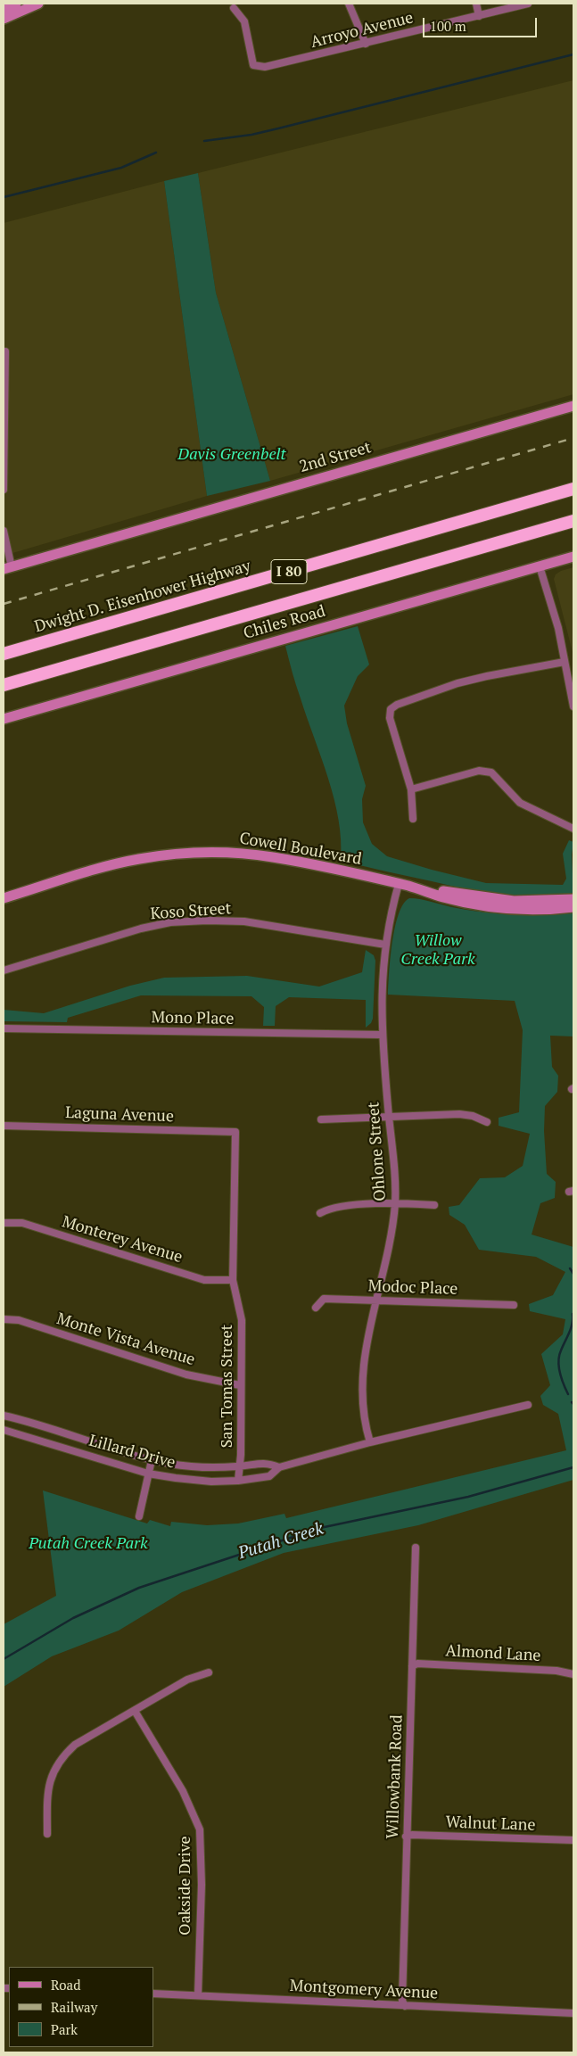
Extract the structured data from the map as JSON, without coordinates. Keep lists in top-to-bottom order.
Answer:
{
  "streets": {
    "highway": ["I 80", "Dwight D. Eisenhower Highway"],
    "street": [
      "Arroyo Avenue",
      "2nd Street",
      "Chiles Road",
      "Cowell Boulevard",
      "Koso Street",
      "Mono Place",
      "Laguna Avenue",
      "Ohlone Street",
      "Monterey Avenue",
      "Modoc Place",
      "Monte Vista Avenue",
      "San Tomas Street",
      "Lillard Drive",
      "Almond Lane",
      "Willowbank Road",
      "Walnut Lane",
      "Oakside Drive",
      "Montgomery Avenue"
    ]
  },
  "crossings": [
    ["Cowell Boulevard", "Ohlone Street"],
    ["Koso Street", "Ohlone Street"],
    ["Mono Place", "Ohlone Street"],
    ["Laguna Avenue", "San Tomas Street"],
    ["Ohlone Street", "Modoc Place"],
    ["Ohlone Street", "Lillard Drive"],
    ["Monterey Avenue", "San Tomas Street"],
    ["Monte Vista Avenue", "San Tomas Street"],
    ["San Tomas Street", "Lillard Drive"],
    ["Almond Lane", "Willowbank Road"],
    ["Willowbank Road", "Walnut Lane"],
    ["Willowbank Road", "Montgomery Avenue"],
    ["Oakside Drive", "Montgomery Avenue"]
  ],
  "water": ["Putah Creek"],
  "parks": ["Davis Greenbelt", "Willow Creek Park", "Putah Creek Park"],
  "legend": ["Road", "Railway", "Park"],
  "scale_bar": "100 m"
}
